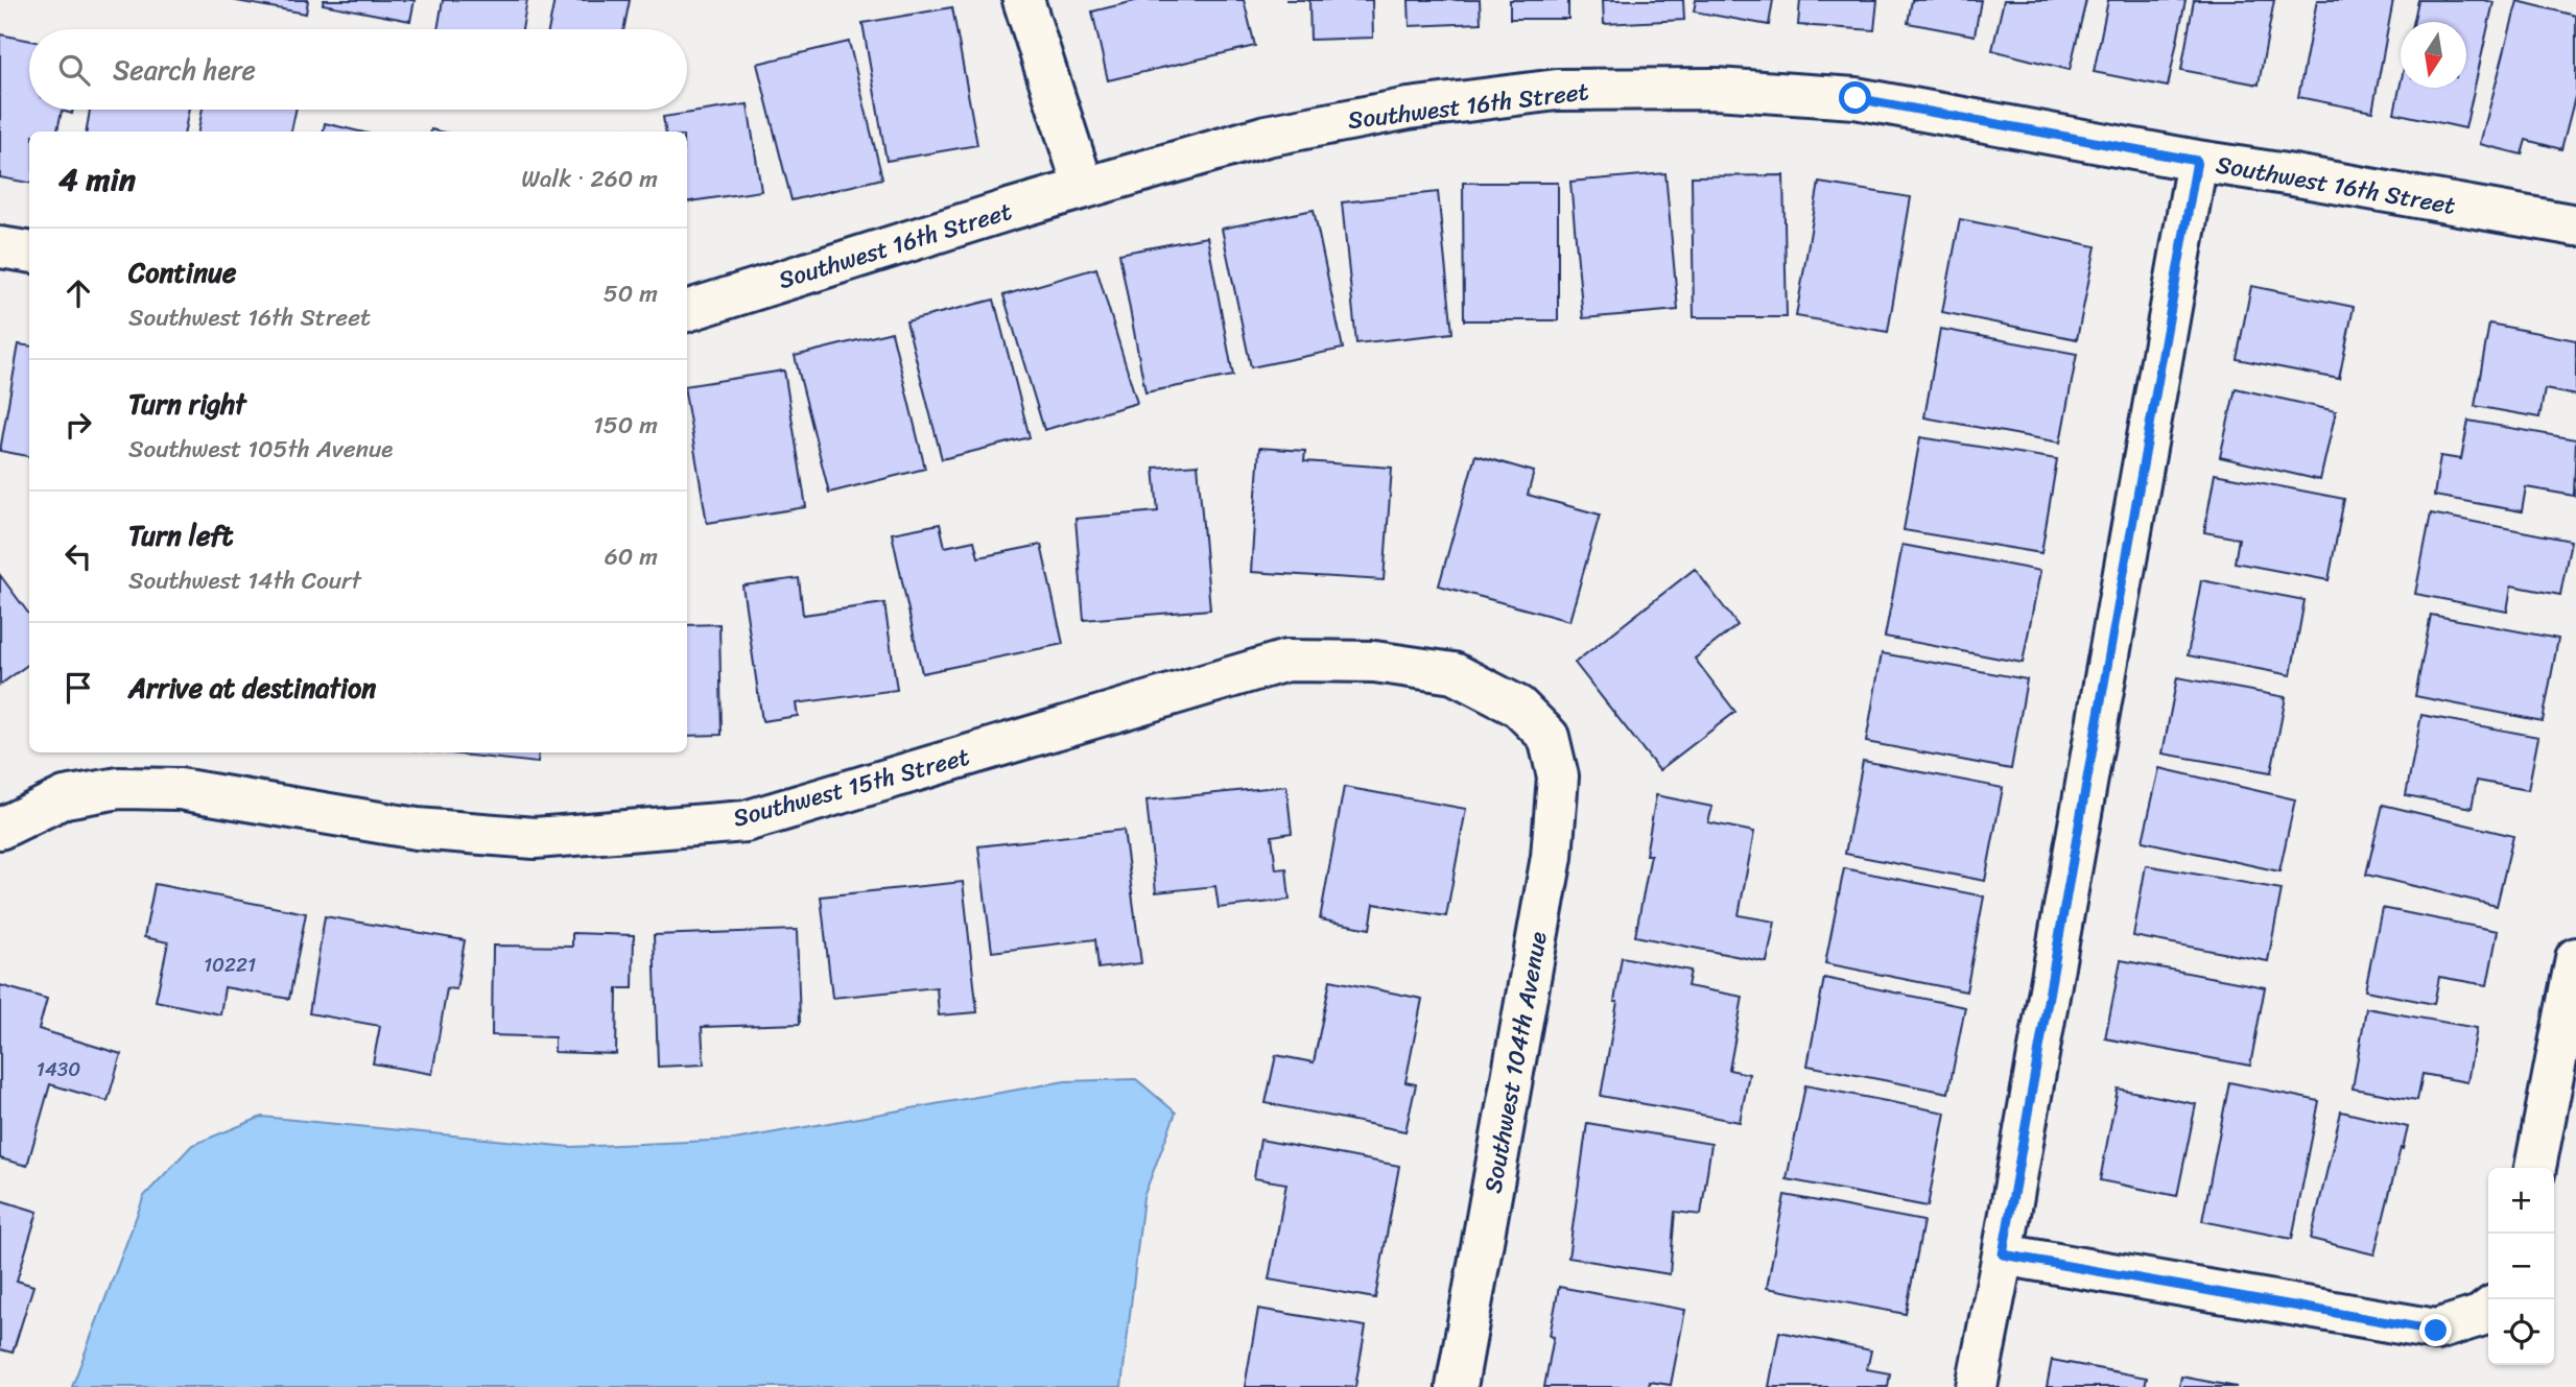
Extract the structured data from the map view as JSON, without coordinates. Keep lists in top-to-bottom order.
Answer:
{
  "streets": {
    "street": ["Southwest 16th Street", "Southwest 15th Street", "Southwest 104th Avenue"]
  },
  "crossings": [
    ["Southwest 15th Street", "Southwest 104th Avenue"]
  ],
  "house_numbers": ["10221", "1430"],
  "north": "bottom",
  "page": {
    "search": "Search here",
    "heading": ["4 min", "Walk · 260 m"],
    "list": [
      ["Continue", "Southwest 16th Street", "50 m"],
      ["Turn right", "Southwest 105th Avenue", "150 m"],
      ["Turn left", "Southwest 14th Court", "60 m"],
      "Arrive at destination"
    ],
    "map_buttons": ["+", "−"]
  }
}
